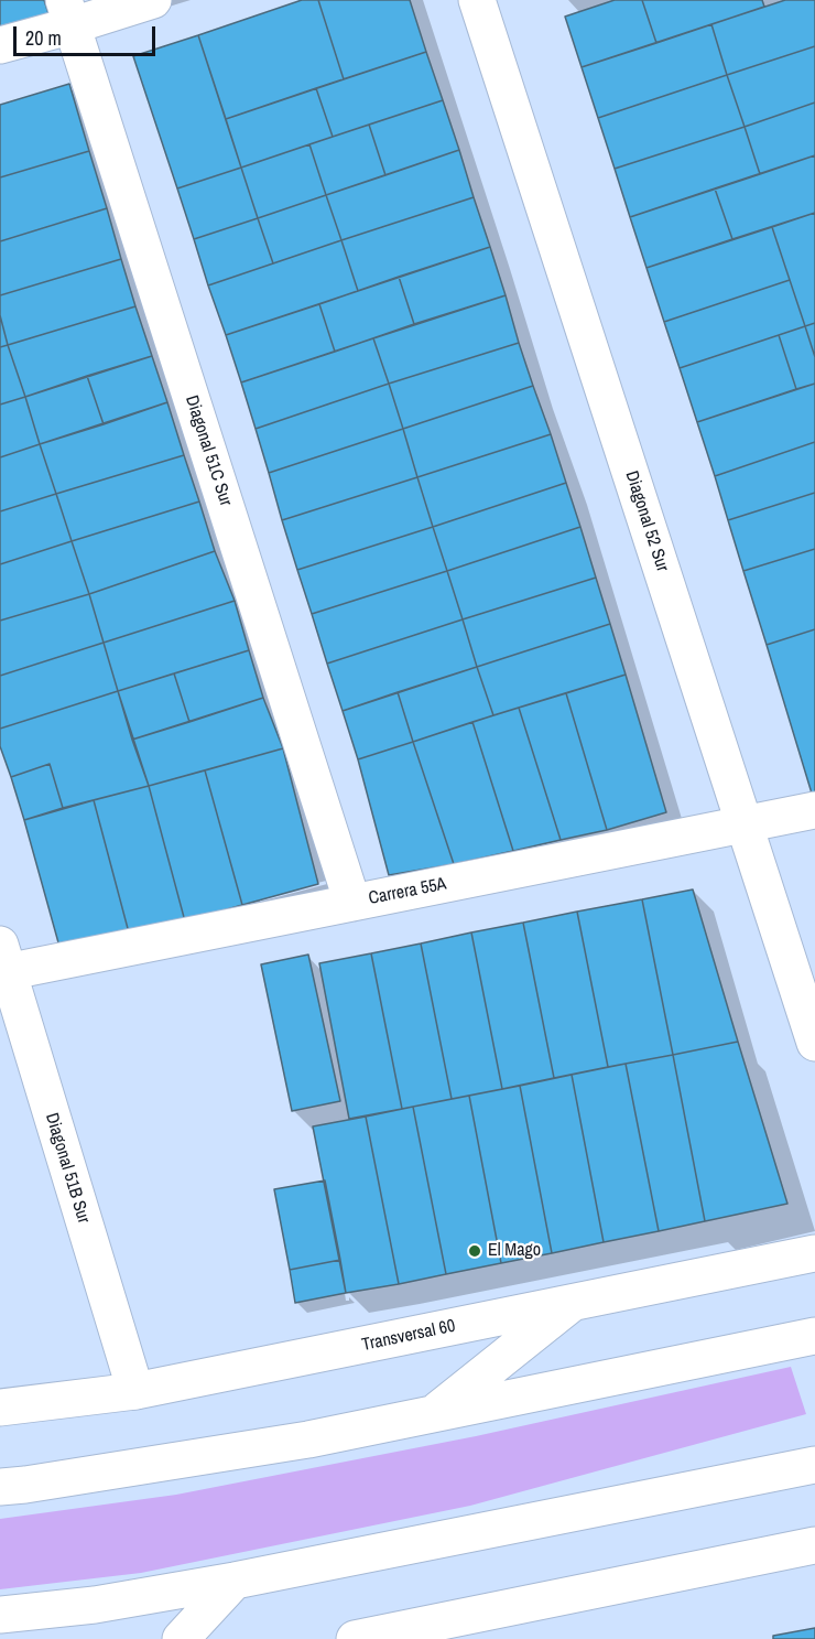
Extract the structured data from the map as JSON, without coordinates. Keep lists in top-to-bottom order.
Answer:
{
  "streets": {
    "main road": [
      "Diagonal 51C Sur",
      "Diagonal 52 Sur",
      "Carrera 55A",
      "Diagonal 51B Sur",
      "Transversal 60"
    ]
  },
  "crossings": [
    ["Diagonal 51C Sur", "Carrera 55A"],
    ["Diagonal 52 Sur", "Carrera 55A"],
    ["Carrera 55A", "Diagonal 51B Sur"],
    ["Diagonal 51B Sur", "Transversal 60"]
  ],
  "places": ["El Mago"],
  "scale_bar": "20 m"
}
